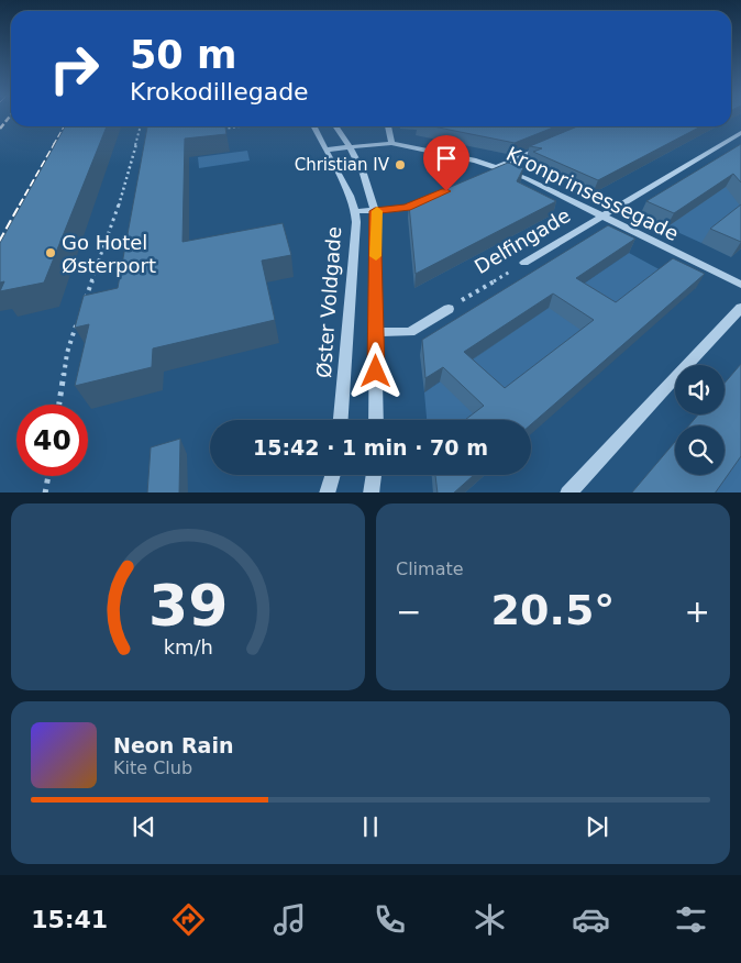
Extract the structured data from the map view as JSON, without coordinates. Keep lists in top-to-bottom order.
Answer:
{
  "streets": {
    "street": ["Kronprinsessegade", "Delfingade", "Øster Voldgade"]
  },
  "crossings": [
    ["Kronprinsessegade", "Delfingade"],
    ["Kronprinsessegade", "Øster Voldgade"]
  ],
  "places": ["Christian IV", "Go Hotel Østerport"],
  "page": {
    "turn": ["50 m", "Krokodillegade"],
    "limit": "40",
    "trip": "15:42 · 1 min · 70 m",
    "tile": "Climate",
    "heat": ["−", "20.5°", "+"],
    "song": ["Neon Rain", "Kite Club"],
    "tabs": "15:41",
    "gauge": ["39", "km/h"]
  }
}
